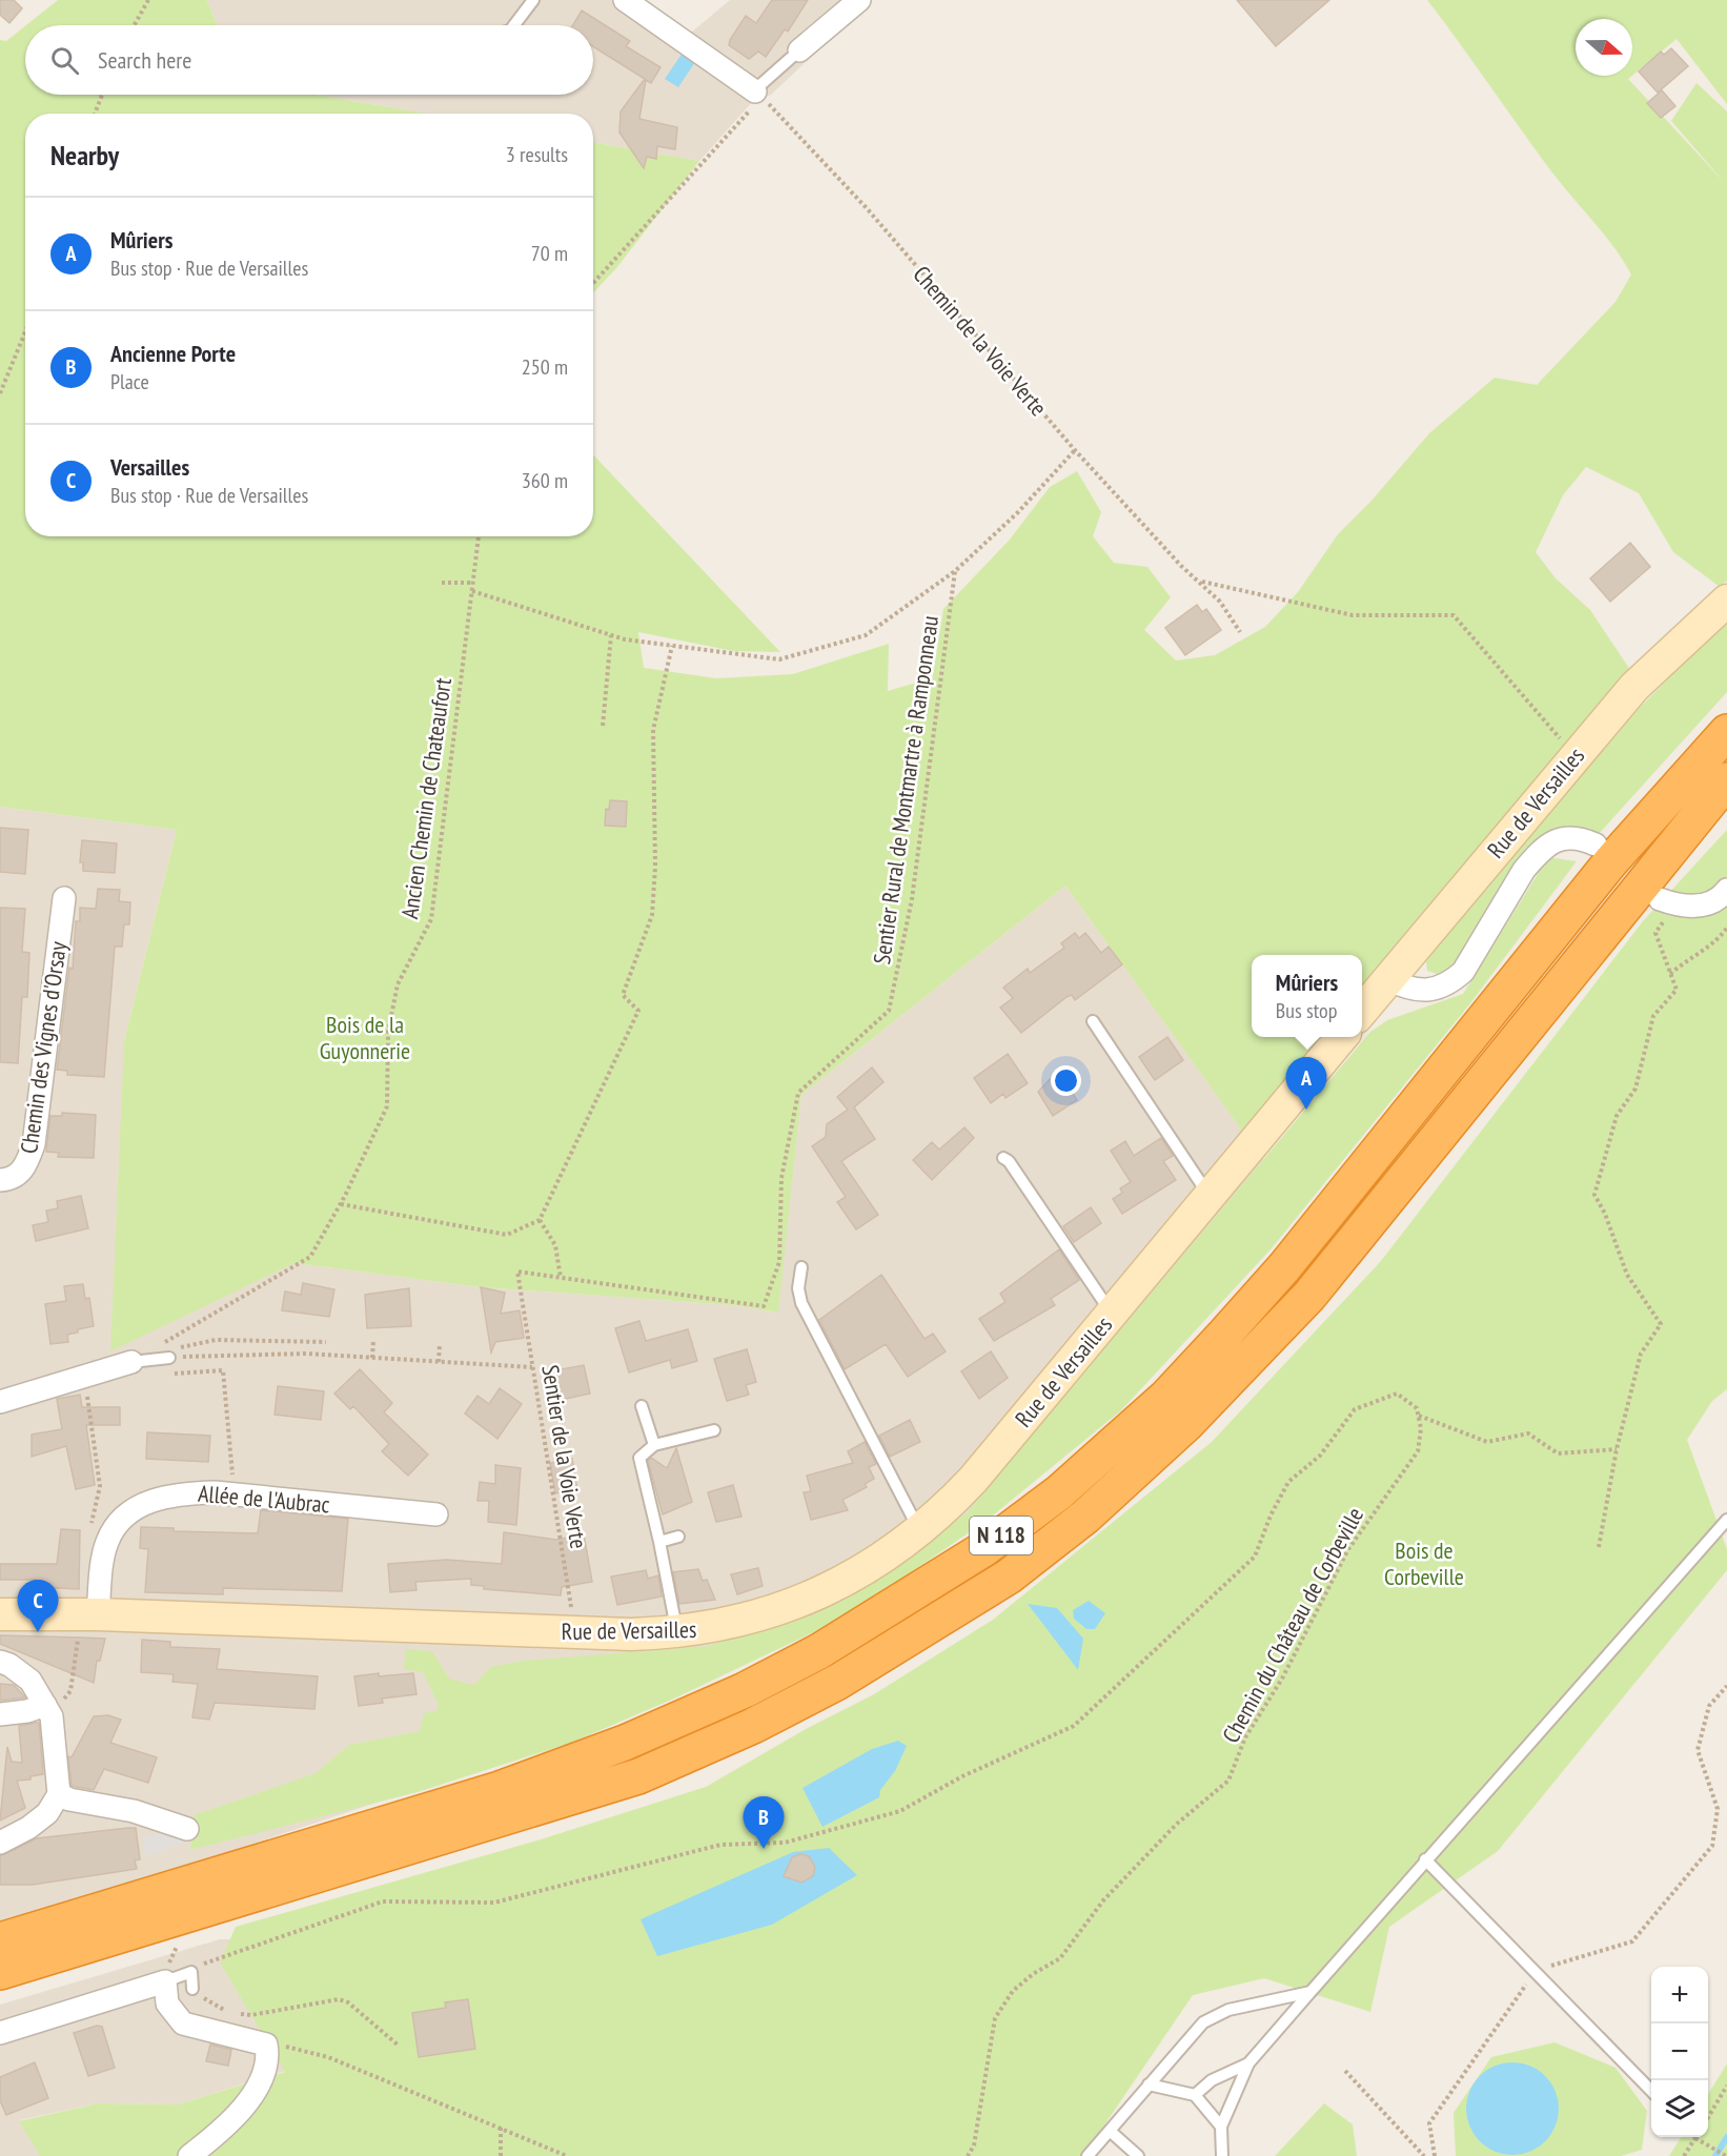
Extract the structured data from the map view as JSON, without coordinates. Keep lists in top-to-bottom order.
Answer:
{
  "streets": {
    "highway": ["N 118"],
    "main road": ["Rue de Versailles"],
    "street": ["Chemin des Vignes d'Orsay", "Allée de l'Aubrac"],
    "path": [
      "Chemin de la Voie Verte",
      "Sentier Rural de Montmartre à Ramponneau",
      "Ancien Chemin de Chateaufort",
      "Sentier de la Voie Verte",
      "Chemin du Château de Corbeville"
    ]
  },
  "crossings": [
    ["Chemin de la Voie Verte", "Rue de Versailles"],
    ["Sentier Rural de Montmartre à Ramponneau", "Sentier de la Voie Verte"],
    ["Rue de Versailles", "Sentier de la Voie Verte"],
    ["Rue de Versailles", "Allée de l'Aubrac"]
  ],
  "parks": ["Bois de la Guyonnerie", "Bois de Corbeville"],
  "north": "right",
  "page": {
    "search": "Search here",
    "heading": ["Nearby", "3 results"],
    "list": [
      {
        "mark": "A",
        "name": "Mûriers",
        "note": "Bus stop · Rue de Versailles",
        "value": "70 m"
      },
      {
        "mark": "B",
        "name": "Ancienne Porte",
        "note": "Place",
        "value": "250 m"
      },
      {
        "mark": "C",
        "name": "Versailles",
        "note": "Bus stop · Rue de Versailles",
        "value": "360 m"
      }
    ],
    "popup": ["Mûriers", "Bus stop"],
    "pins": ["A", "C", "B"],
    "map_buttons": ["+", "−"]
  }
}
